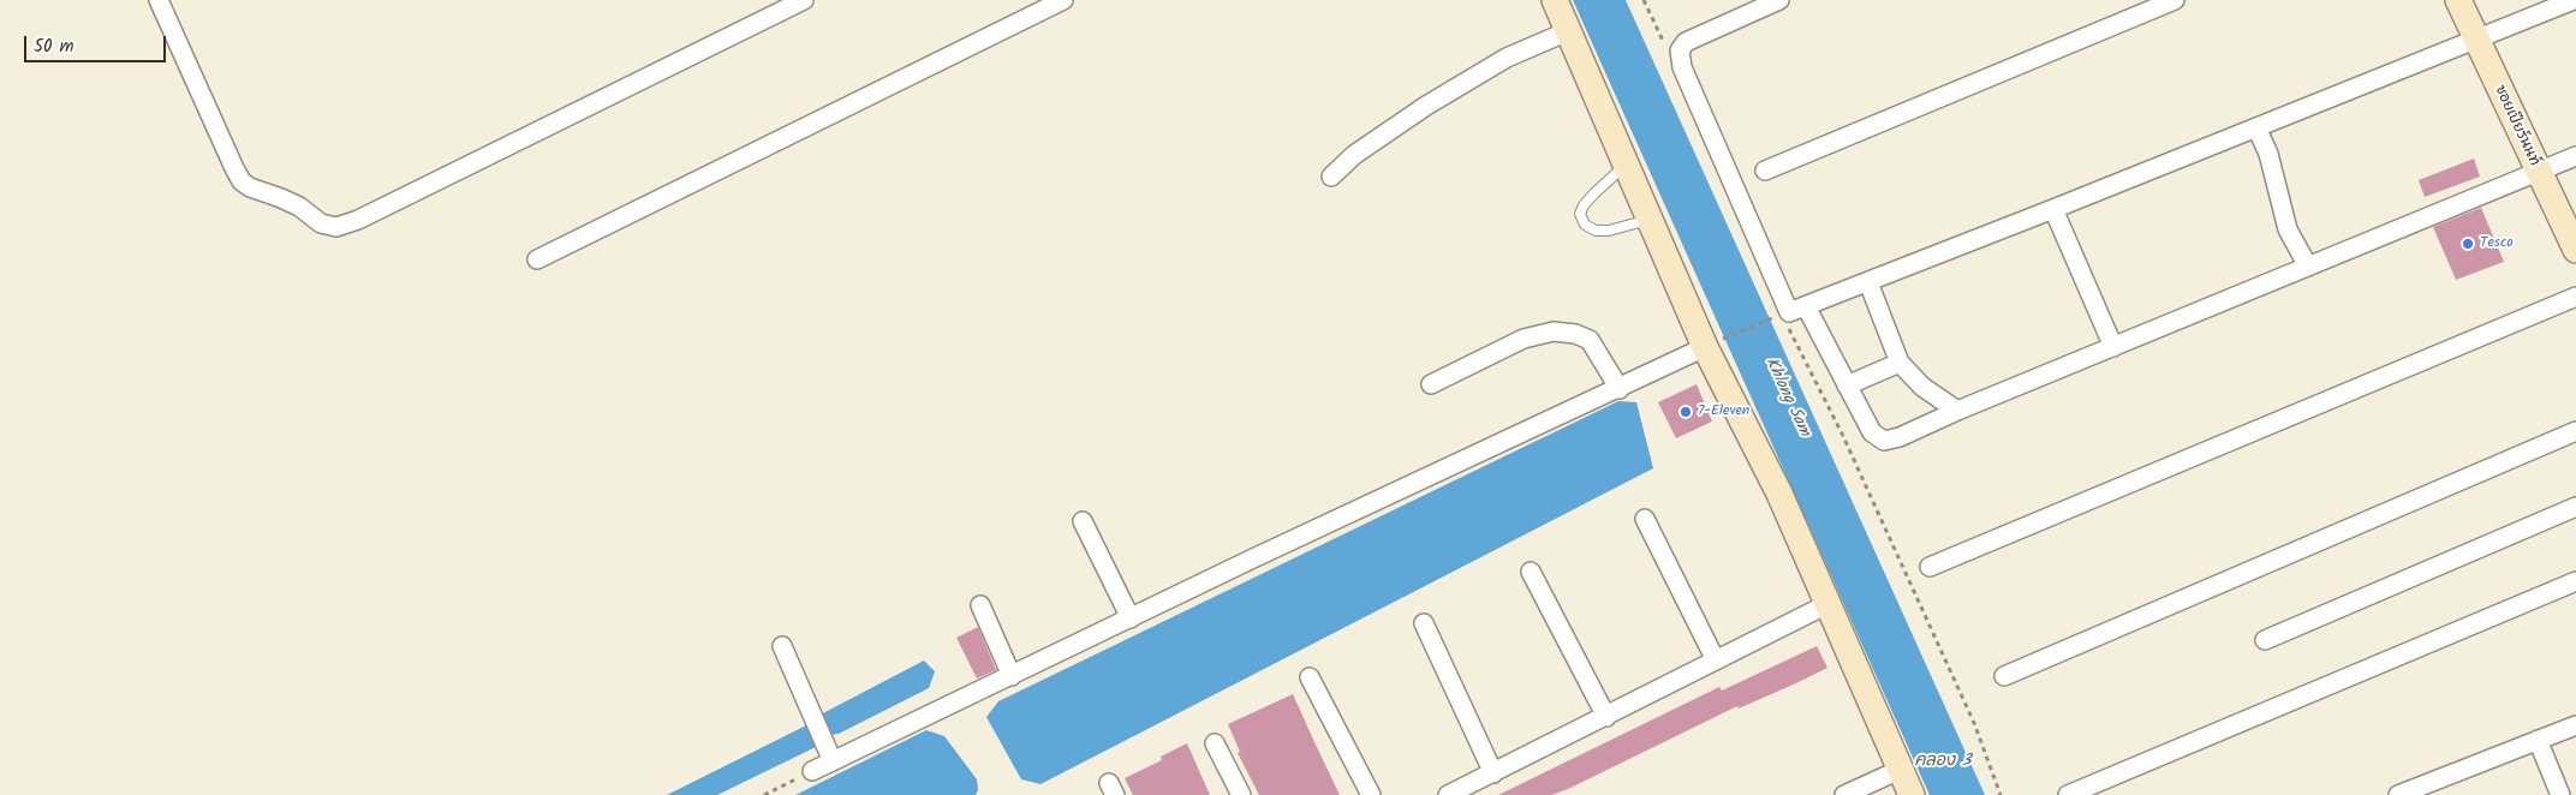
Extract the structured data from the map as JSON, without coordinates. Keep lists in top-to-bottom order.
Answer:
{
  "streets": {
    "street": ["ซอยเปียร์นนท์"]
  },
  "water": ["Khlong Sam", "คลอง 3"],
  "places": ["Tesco", "7-Eleven"],
  "scale_bar": "50 m"
}
